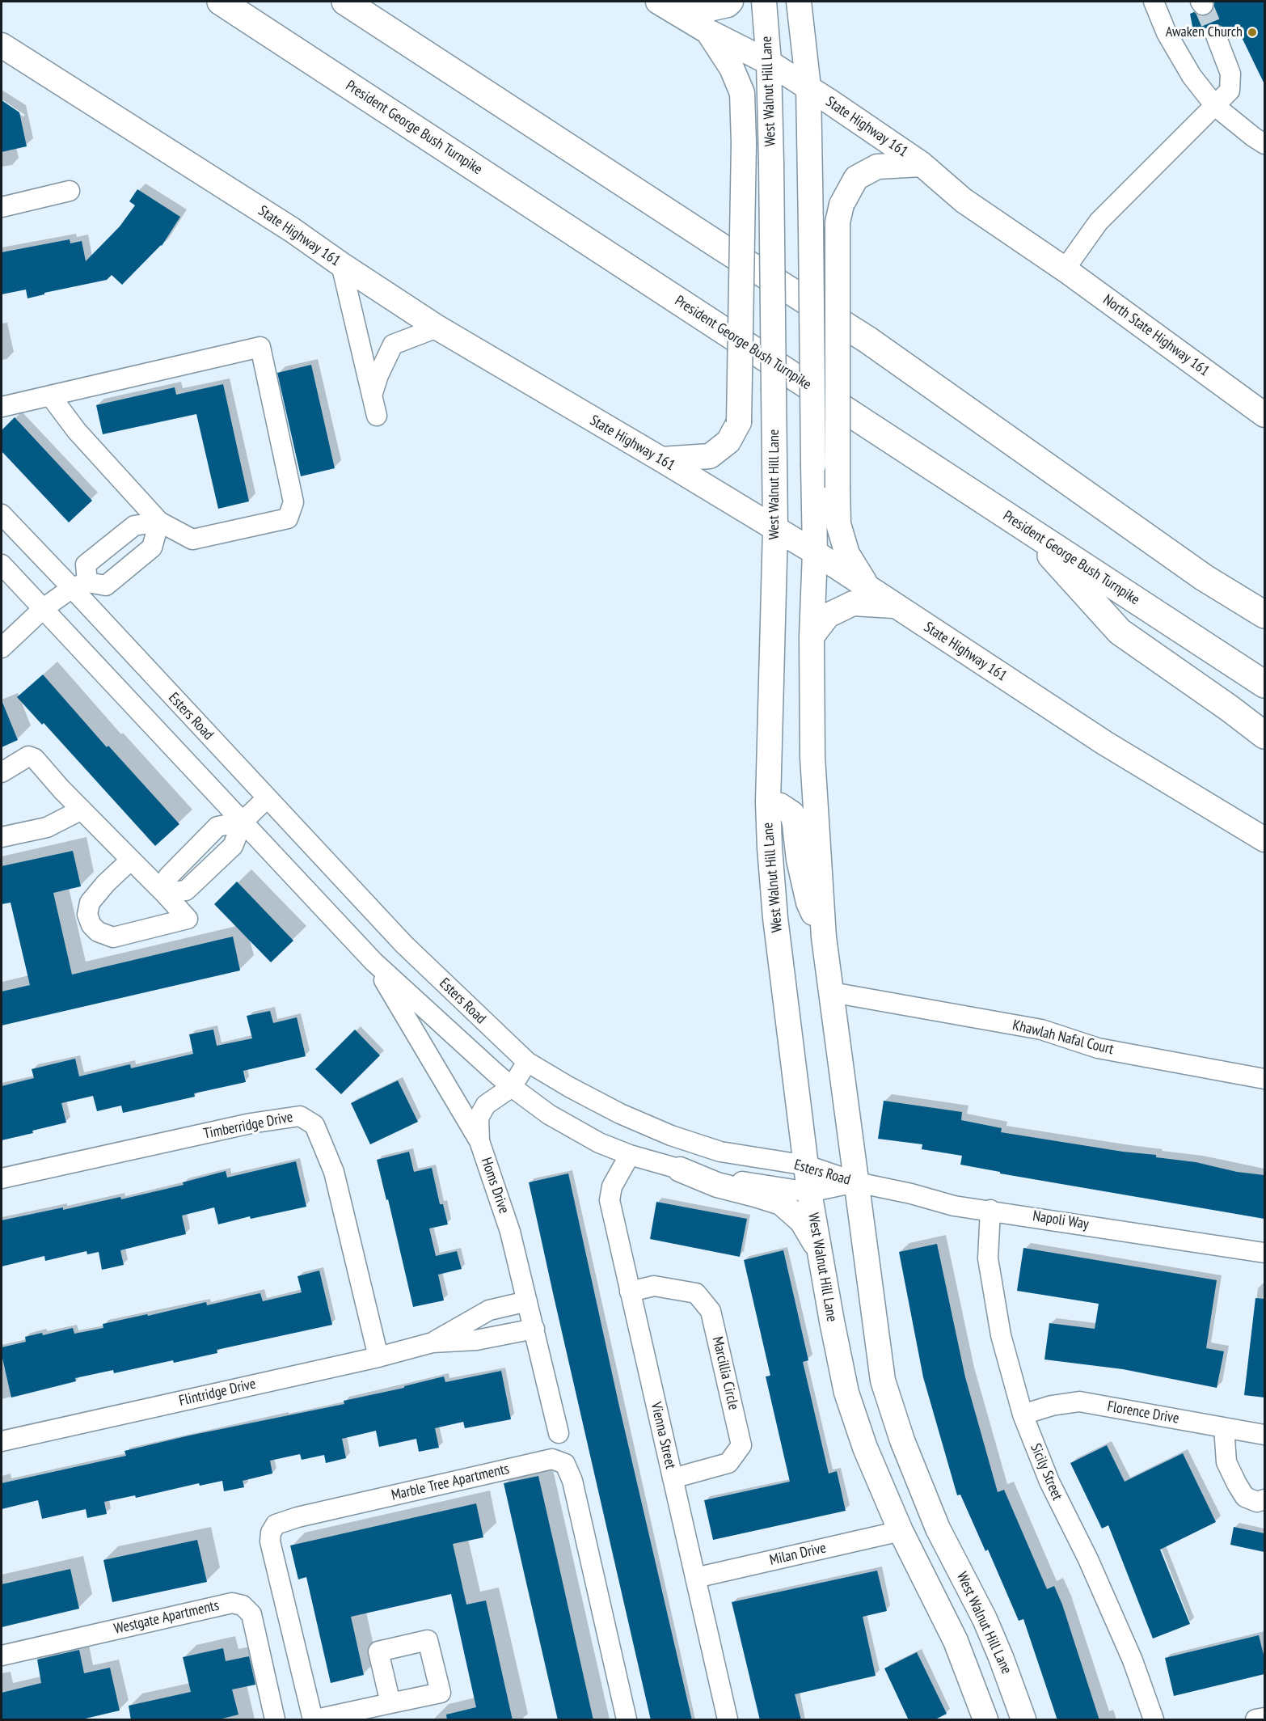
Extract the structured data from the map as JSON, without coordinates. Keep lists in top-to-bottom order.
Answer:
{
  "streets": {
    "highway": ["President George Bush Turnpike"],
    "main road": ["West Walnut Hill Lane", "State Highway 161", "North State Highway 161"],
    "street": [
      "Esters Road",
      "Khawlah Nafal Court",
      "Timberridge Drive",
      "Homs Drive",
      "Napoli Way",
      "Marcillia Circle",
      "Flintridge Drive",
      "Florence Drive",
      "Vienna Street",
      "Sicily Street",
      "Marble Tree Apartments",
      "Milan Drive",
      "Westgate Apartments"
    ]
  },
  "crossings": [
    ["West Walnut Hill Lane", "State Highway 161"],
    ["West Walnut Hill Lane", "Esters Road"],
    ["West Walnut Hill Lane", "Khawlah Nafal Court"],
    ["West Walnut Hill Lane", "Napoli Way"],
    ["West Walnut Hill Lane", "Milan Drive"],
    ["State Highway 161", "North State Highway 161"],
    ["Esters Road", "Homs Drive"],
    ["Esters Road", "Napoli Way"],
    ["Esters Road", "Vienna Street"],
    ["Timberridge Drive", "Flintridge Drive"],
    ["Homs Drive", "Flintridge Drive"],
    ["Napoli Way", "Sicily Street"],
    ["Marcillia Circle", "Vienna Street"],
    ["Florence Drive", "Sicily Street"],
    ["Vienna Street", "Milan Drive"]
  ],
  "places": ["Awaken Church"]
}
